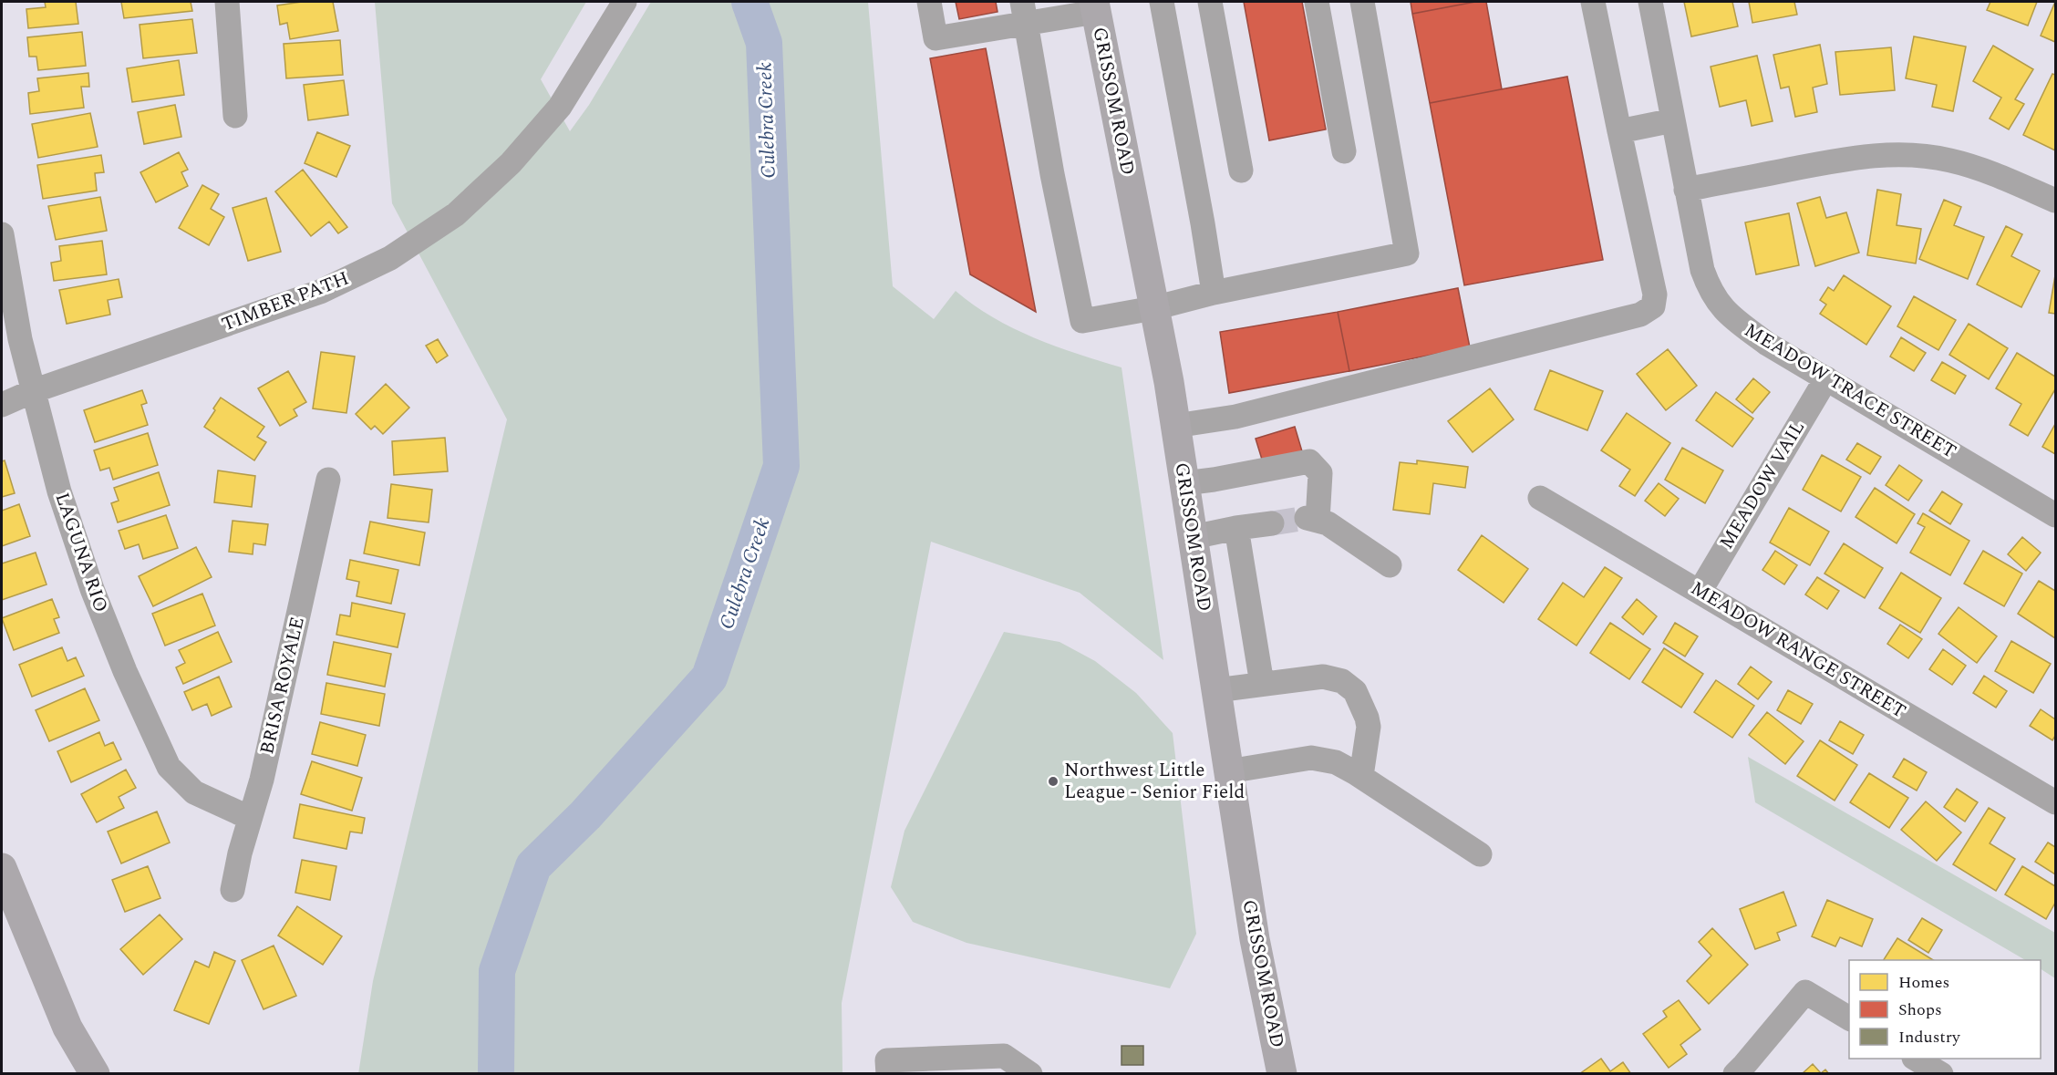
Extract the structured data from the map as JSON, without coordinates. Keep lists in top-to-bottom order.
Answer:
{
  "streets": {
    "main road": ["GRISSOM ROAD"],
    "street": [
      "TIMBER PATH",
      "MEADOW TRACE STREET",
      "MEADOW VAIL",
      "LAGUNA RIO",
      "MEADOW RANGE STREET",
      "BRISA ROYALE"
    ]
  },
  "crossings": [
    ["TIMBER PATH", "LAGUNA RIO"],
    ["MEADOW TRACE STREET", "MEADOW VAIL"],
    ["MEADOW VAIL", "MEADOW RANGE STREET"],
    ["LAGUNA RIO", "BRISA ROYALE"]
  ],
  "water": ["Culebra Creek"],
  "places": ["Northwest Little League - Senior Field"],
  "legend": ["Homes", "Shops", "Industry"]
}
